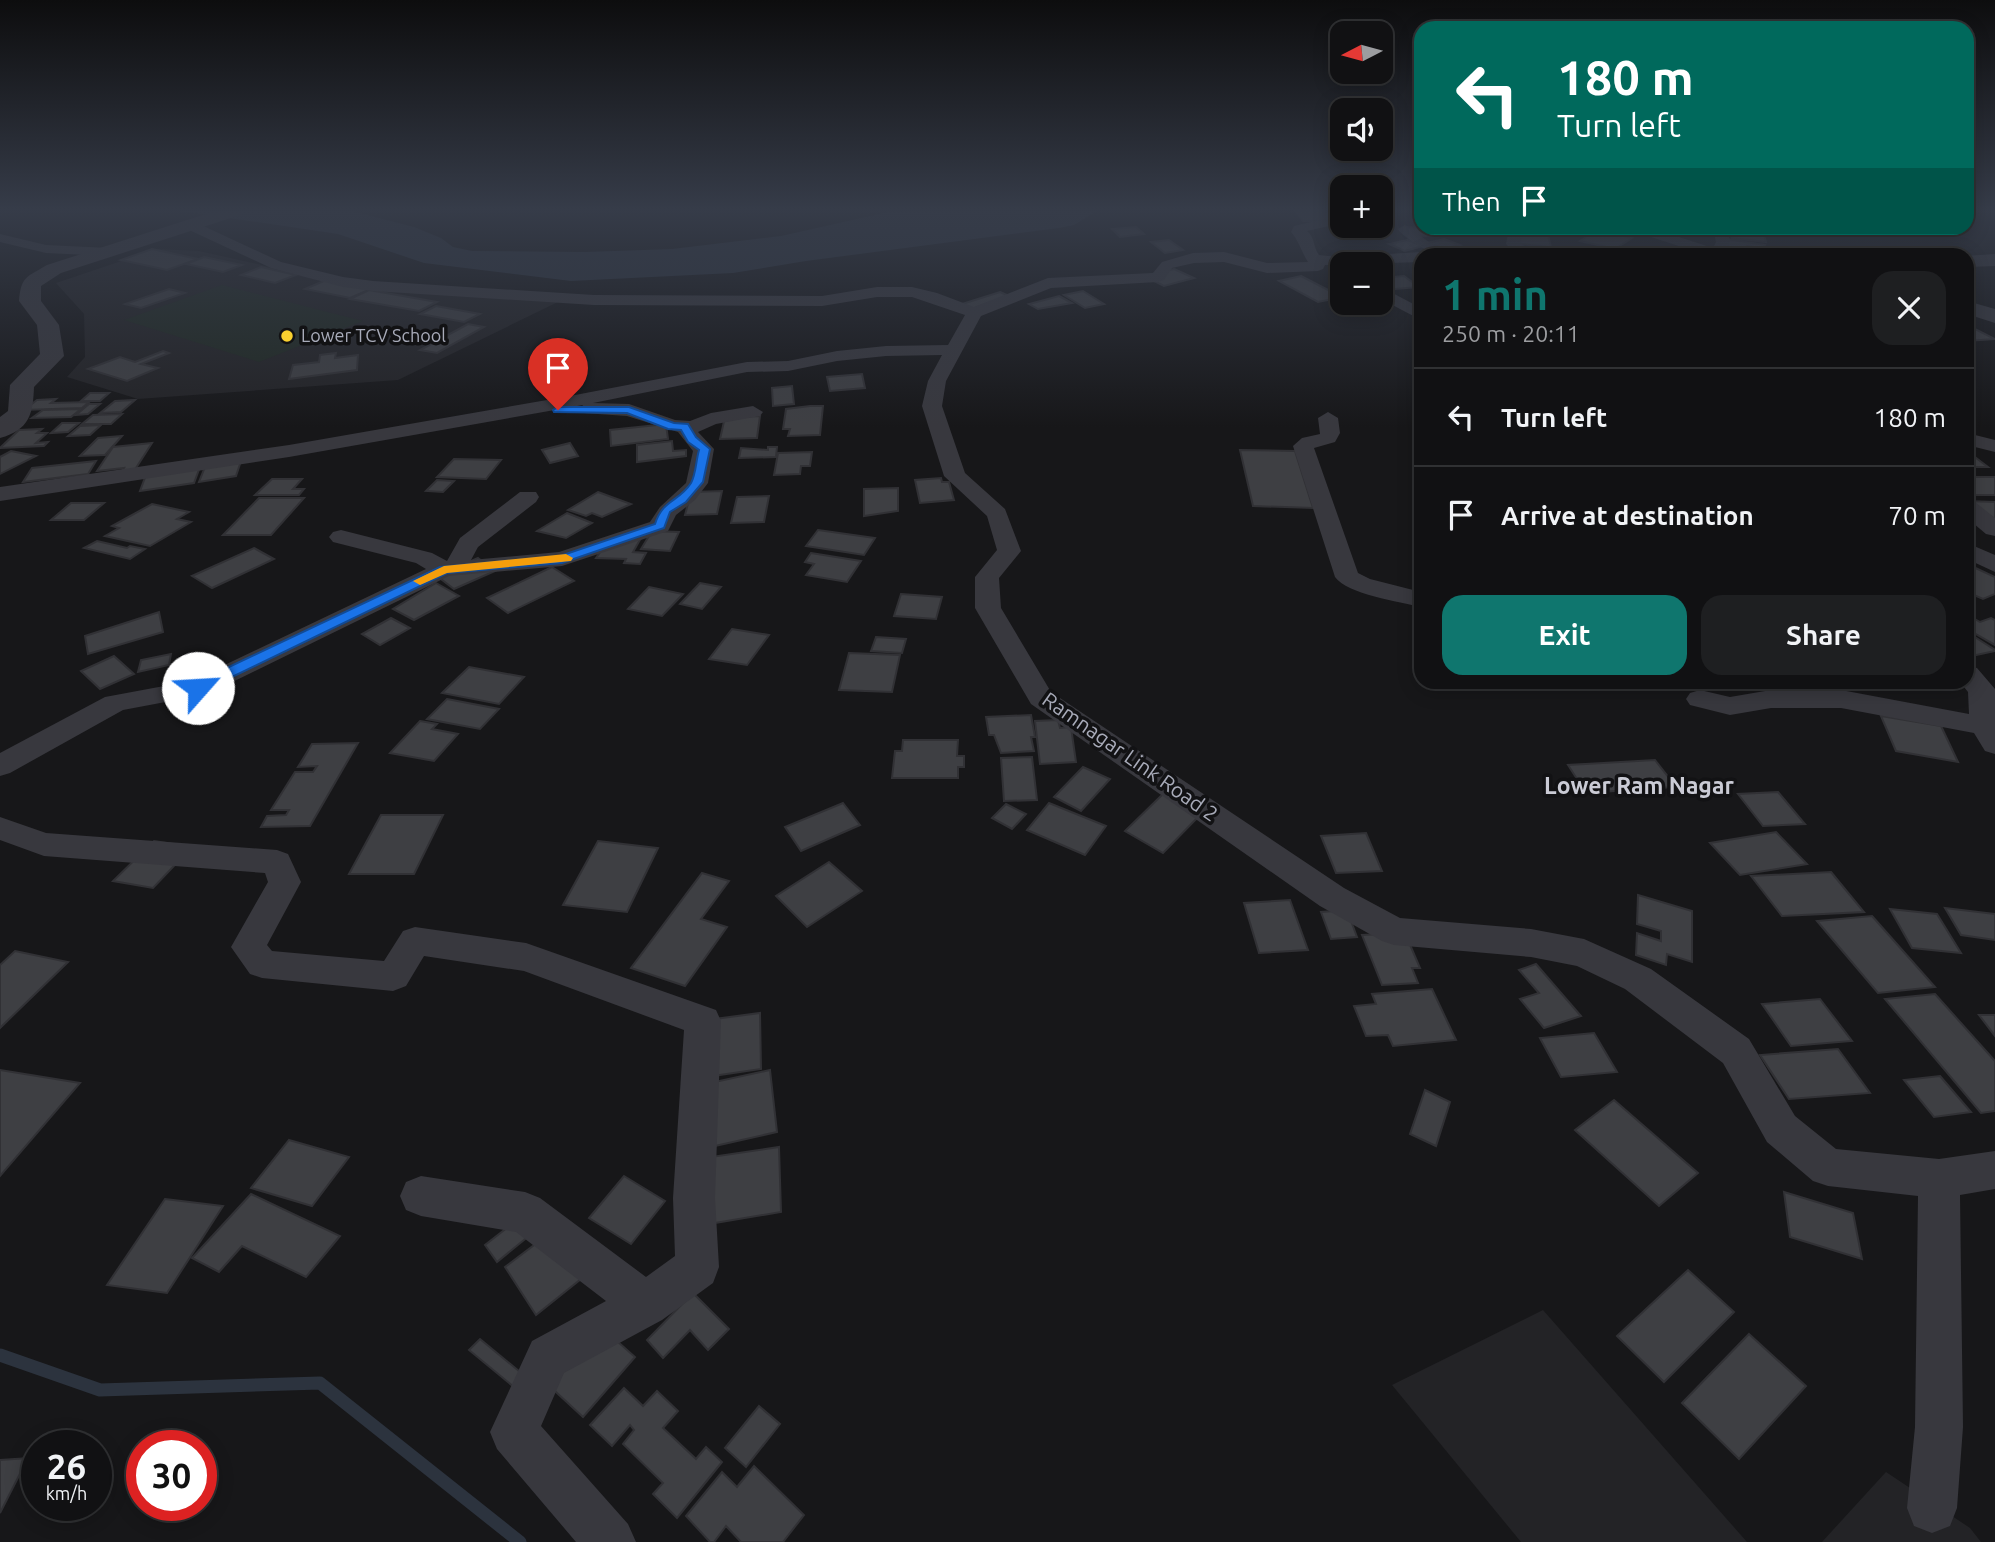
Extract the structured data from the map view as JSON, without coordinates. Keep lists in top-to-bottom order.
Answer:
{
  "streets": {
    "street": ["Ramnagar Link Road 2"]
  },
  "districts": ["Lower Ram Nagar"],
  "places": ["Lower TCV School"],
  "north": "left",
  "page": {
    "map_buttons": ["+", "−"],
    "turn": ["180 m", "Turn left"],
    "then": "Then",
    "heading": ["1 min", "250 m · 20:11"],
    "list": [
      {
        "name": "Turn left",
        "value": "180 m"
      },
      {
        "name": "Arrive at destination",
        "value": "70 m"
      }
    ],
    "buttons": ["Exit", "Share"],
    "speed": "26 km/h",
    "limit": "30"
  }
}
